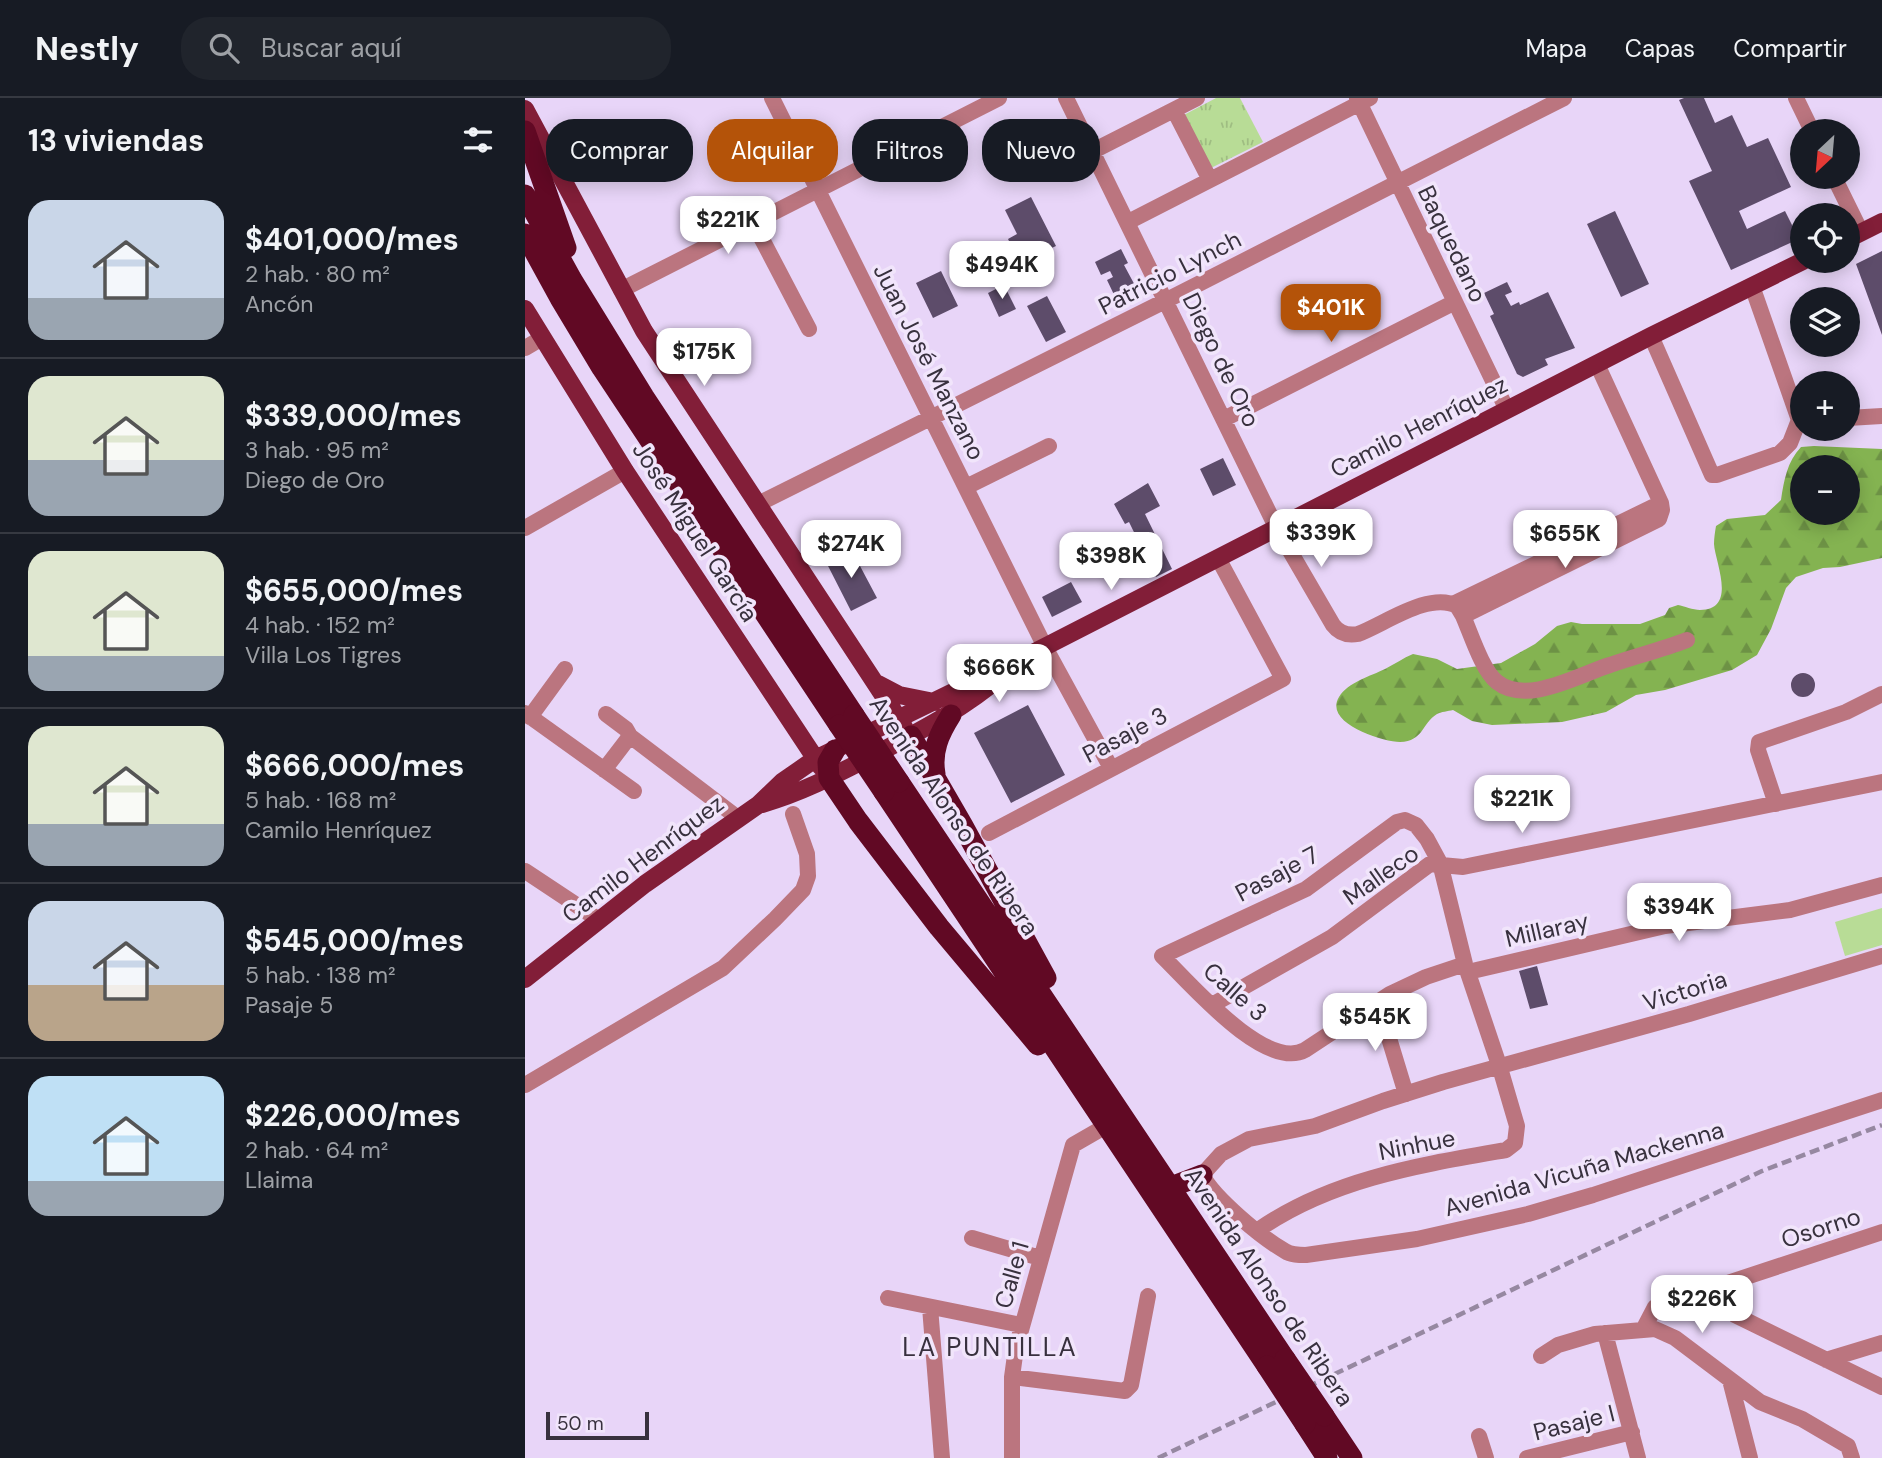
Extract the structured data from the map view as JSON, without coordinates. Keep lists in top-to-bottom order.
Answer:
{
  "streets": {
    "highway": ["Avenida Alonso de Ribera"],
    "main road": ["Camilo Henríquez", "José Miguel García"],
    "street": [
      "Baquedano",
      "Patricio Lynch",
      "Diego de Oro",
      "Juan José Manzano",
      "Pasaje 3",
      "Pasaje 7",
      "Malleco",
      "Millaray",
      "Victoria",
      "Calle 3",
      "Ninhue",
      "Avenida Vicuña Mackenna",
      "Osorno",
      "Calle 1",
      "Pasaje I"
    ]
  },
  "crossings": [
    ["Baquedano", "Patricio Lynch"],
    ["Baquedano", "Camilo Henríquez"],
    ["Patricio Lynch", "Diego de Oro"],
    ["Patricio Lynch", "Juan José Manzano"],
    ["Diego de Oro", "Camilo Henríquez"],
    ["Juan José Manzano", "Camilo Henríquez"],
    ["Juan José Manzano", "Pasaje 3"],
    ["Camilo Henríquez", "José Miguel García"],
    ["Camilo Henríquez", "Pasaje 3"],
    ["Avenida Alonso de Ribera", "Calle 1"],
    ["Pasaje 7", "Malleco"],
    ["Pasaje 7", "Calle 3"],
    ["Malleco", "Calle 3"],
    ["Millaray", "Calle 3"],
    ["Victoria", "Ninhue"],
    ["Ninhue", "Avenida Vicuña Mackenna"]
  ],
  "districts": ["LA PUNTILLA"],
  "scale_bar": "50 m",
  "north": "bottom left",
  "page": {
    "header": "Nestly",
    "search": "Buscar aquí",
    "nav": ["Mapa", "Capas", "Compartir"],
    "heading": "13 viviendas",
    "map_buttons": ["+", "−"],
    "chip": [
      "Comprar",
      "Alquilar",
      "Filtros",
      "Nuevo"
    ],
    "list": [
      {
        "name": "$401,000/mes",
        "note": "2 hab. · 80 m² · Ancón"
      },
      {
        "name": "$339,000/mes",
        "note": "3 hab. · 95 m² · Diego de Oro"
      },
      {
        "name": "$655,000/mes",
        "note": "4 hab. · 152 m² · Villa Los Tigres"
      },
      {
        "name": "$666,000/mes",
        "note": "5 hab. · 168 m² · Camilo Henríquez"
      },
      {
        "name": "$545,000/mes",
        "note": "5 hab. · 138 m² · Pasaje 5"
      },
      {
        "name": "$226,000/mes",
        "note": "2 hab. · 64 m² · Llaima"
      }
    ],
    "price": [
      "$221K",
      "$494K",
      "$401K",
      "$175K",
      "$339K",
      "$655K",
      "$274K",
      "$398K",
      "$666K",
      "$221K",
      "$394K",
      "$545K",
      "$226K"
    ],
    "scale": "50 m"
  }
}
